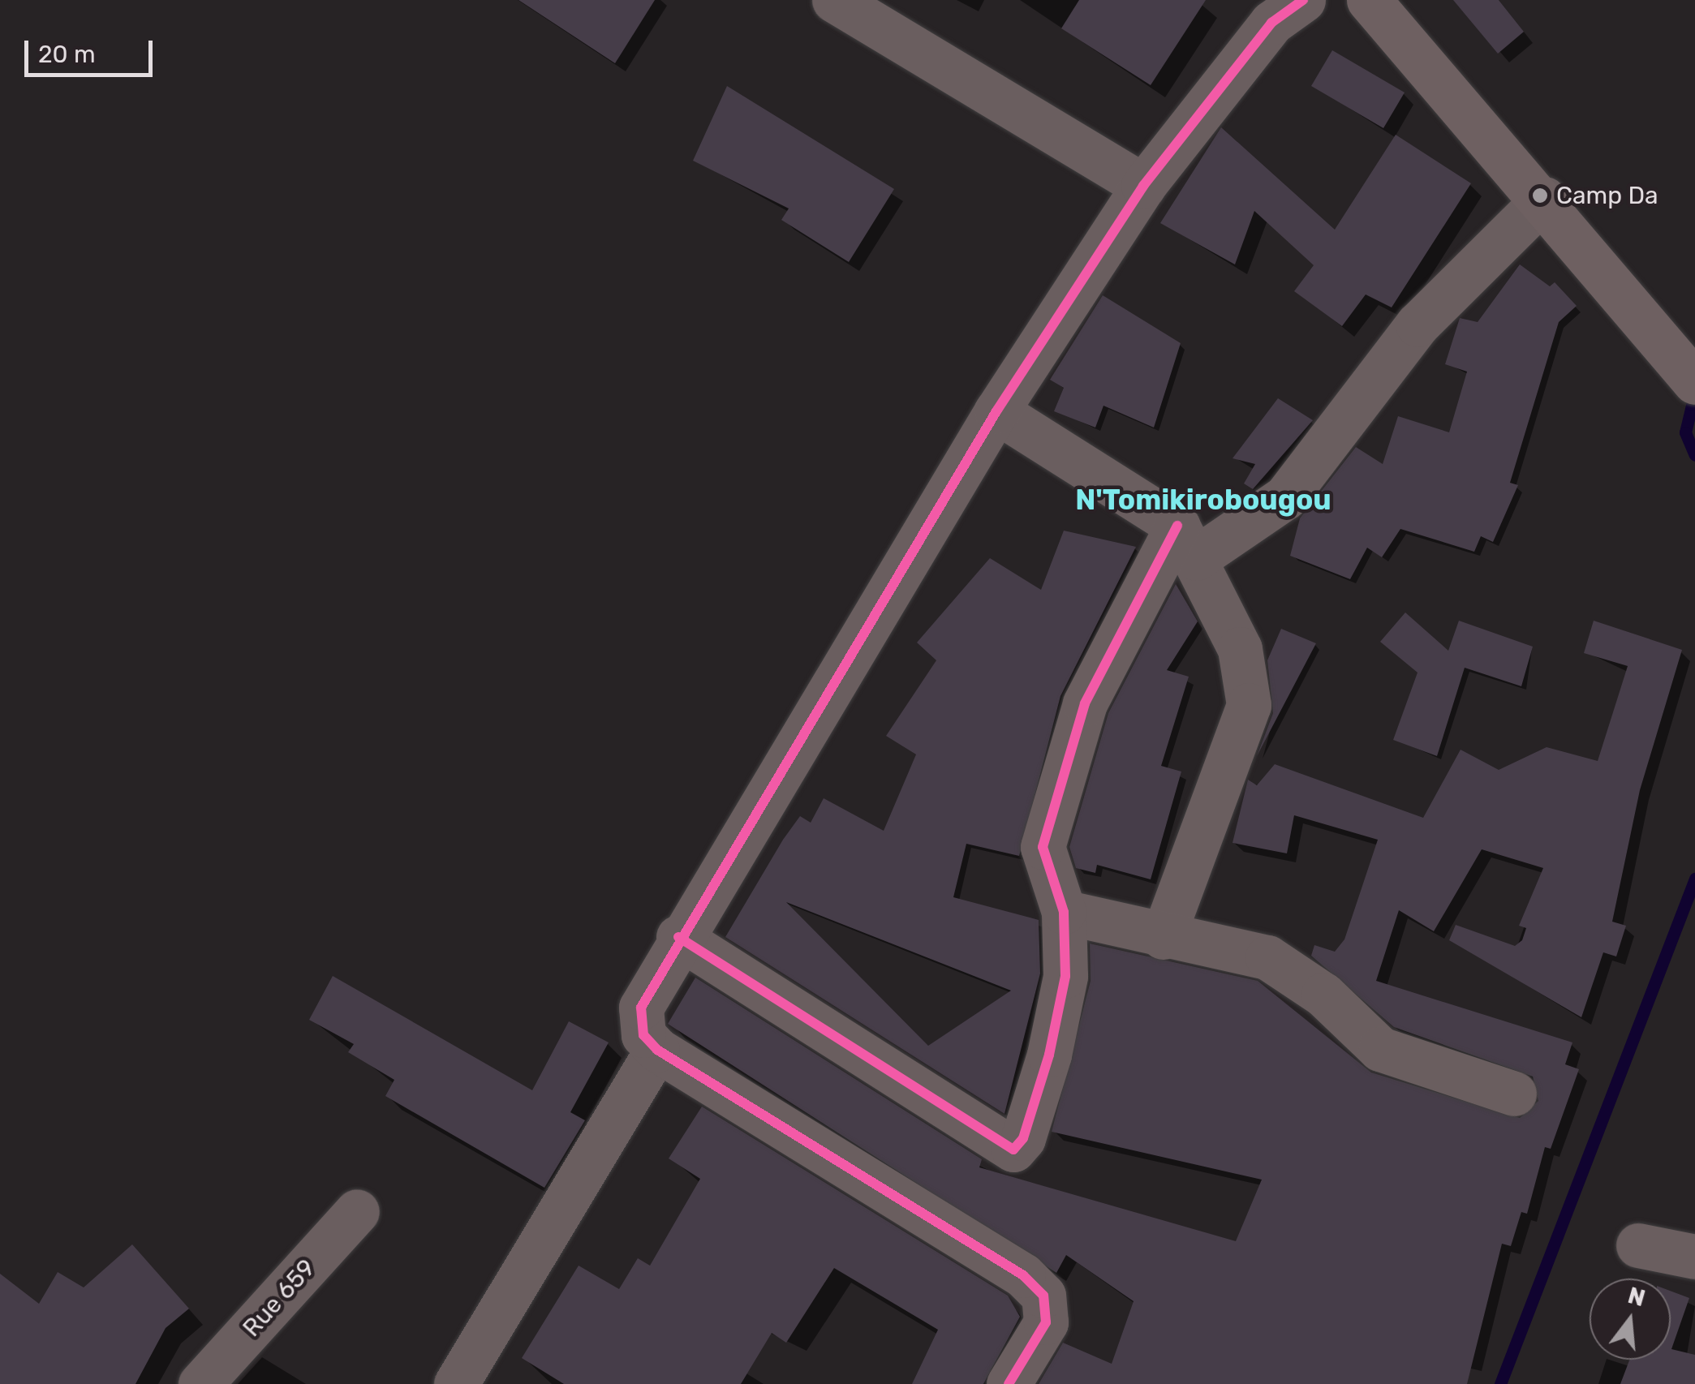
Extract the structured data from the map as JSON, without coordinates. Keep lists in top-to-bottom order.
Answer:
{
  "streets": {
    "street": ["Rue 659"]
  },
  "districts": ["N'Tomikirobougou"],
  "places": ["Camp Da"],
  "scale_bar": "20 m",
  "north": "top"
}
